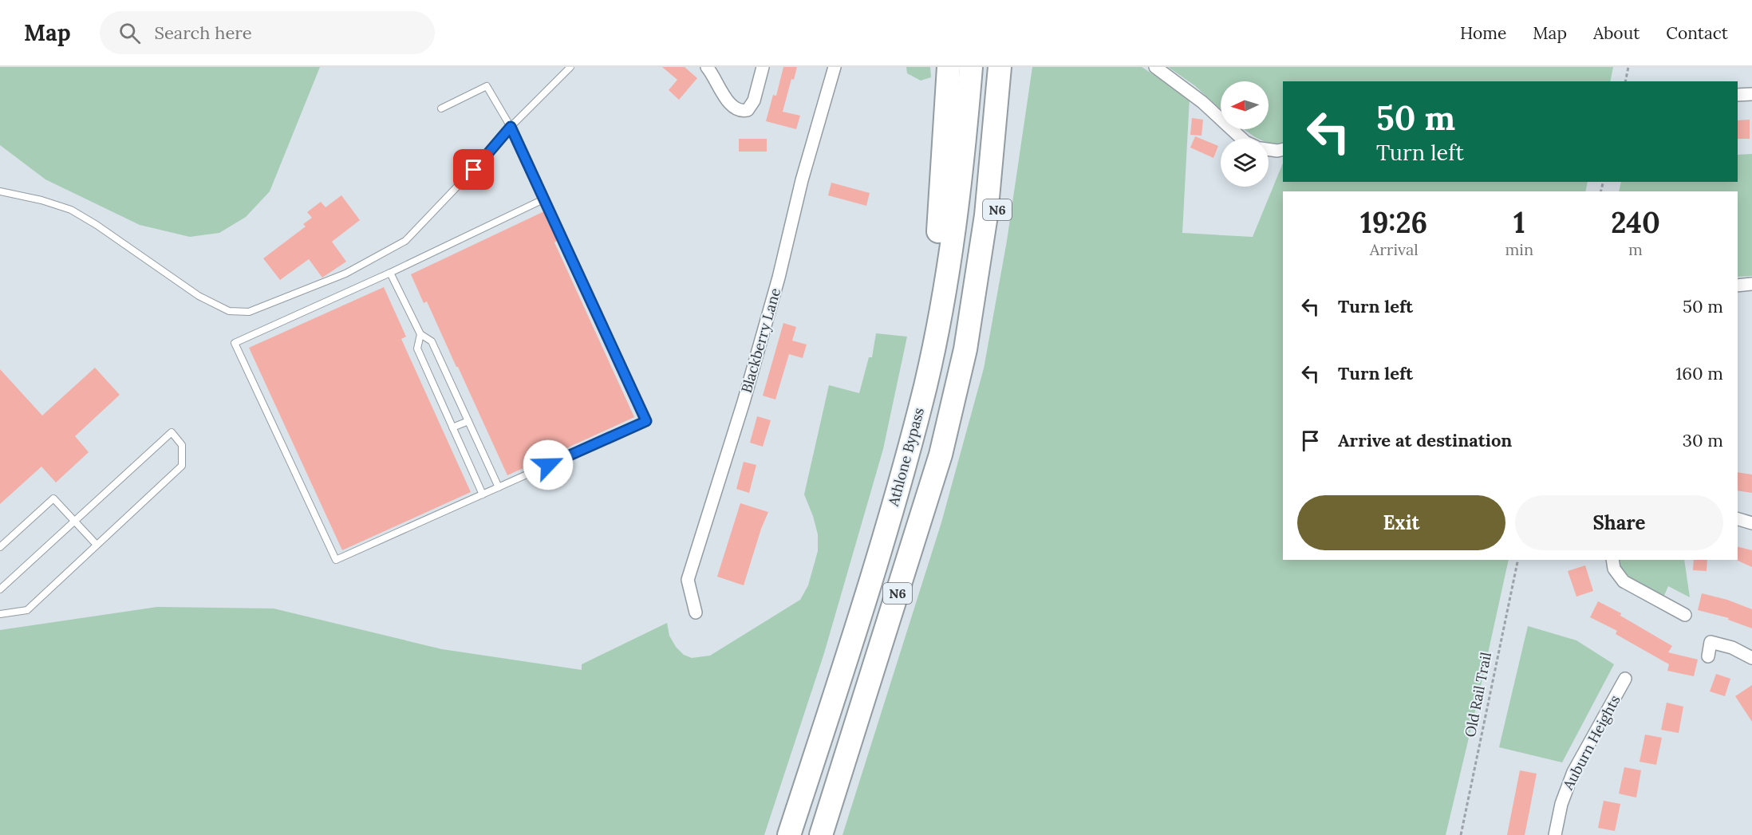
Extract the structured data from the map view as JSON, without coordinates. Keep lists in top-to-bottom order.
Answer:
{
  "streets": {
    "highway": ["N6", "Athlone Bypass"],
    "street": ["Blackberry Lane", "Auburn Heights"],
    "path": ["Old Rail Trail"]
  },
  "crossings": [
    ["N6", "Athlone Bypass"]
  ],
  "north": "left",
  "page": {
    "header": "Map",
    "search": "Search here",
    "nav": [
      "Home",
      "Map",
      "About",
      "Contact"
    ],
    "turn": ["50 m", "Turn left"],
    "eta": [
      "19:26",
      "Arrival",
      "1",
      "min",
      "240",
      "m"
    ],
    "list": [
      {
        "name": "Turn left",
        "value": "50 m"
      },
      {
        "name": "Turn left",
        "value": "160 m"
      },
      {
        "name": "Arrive at destination",
        "value": "30 m"
      }
    ],
    "buttons": ["Exit", "Share"]
  }
}
